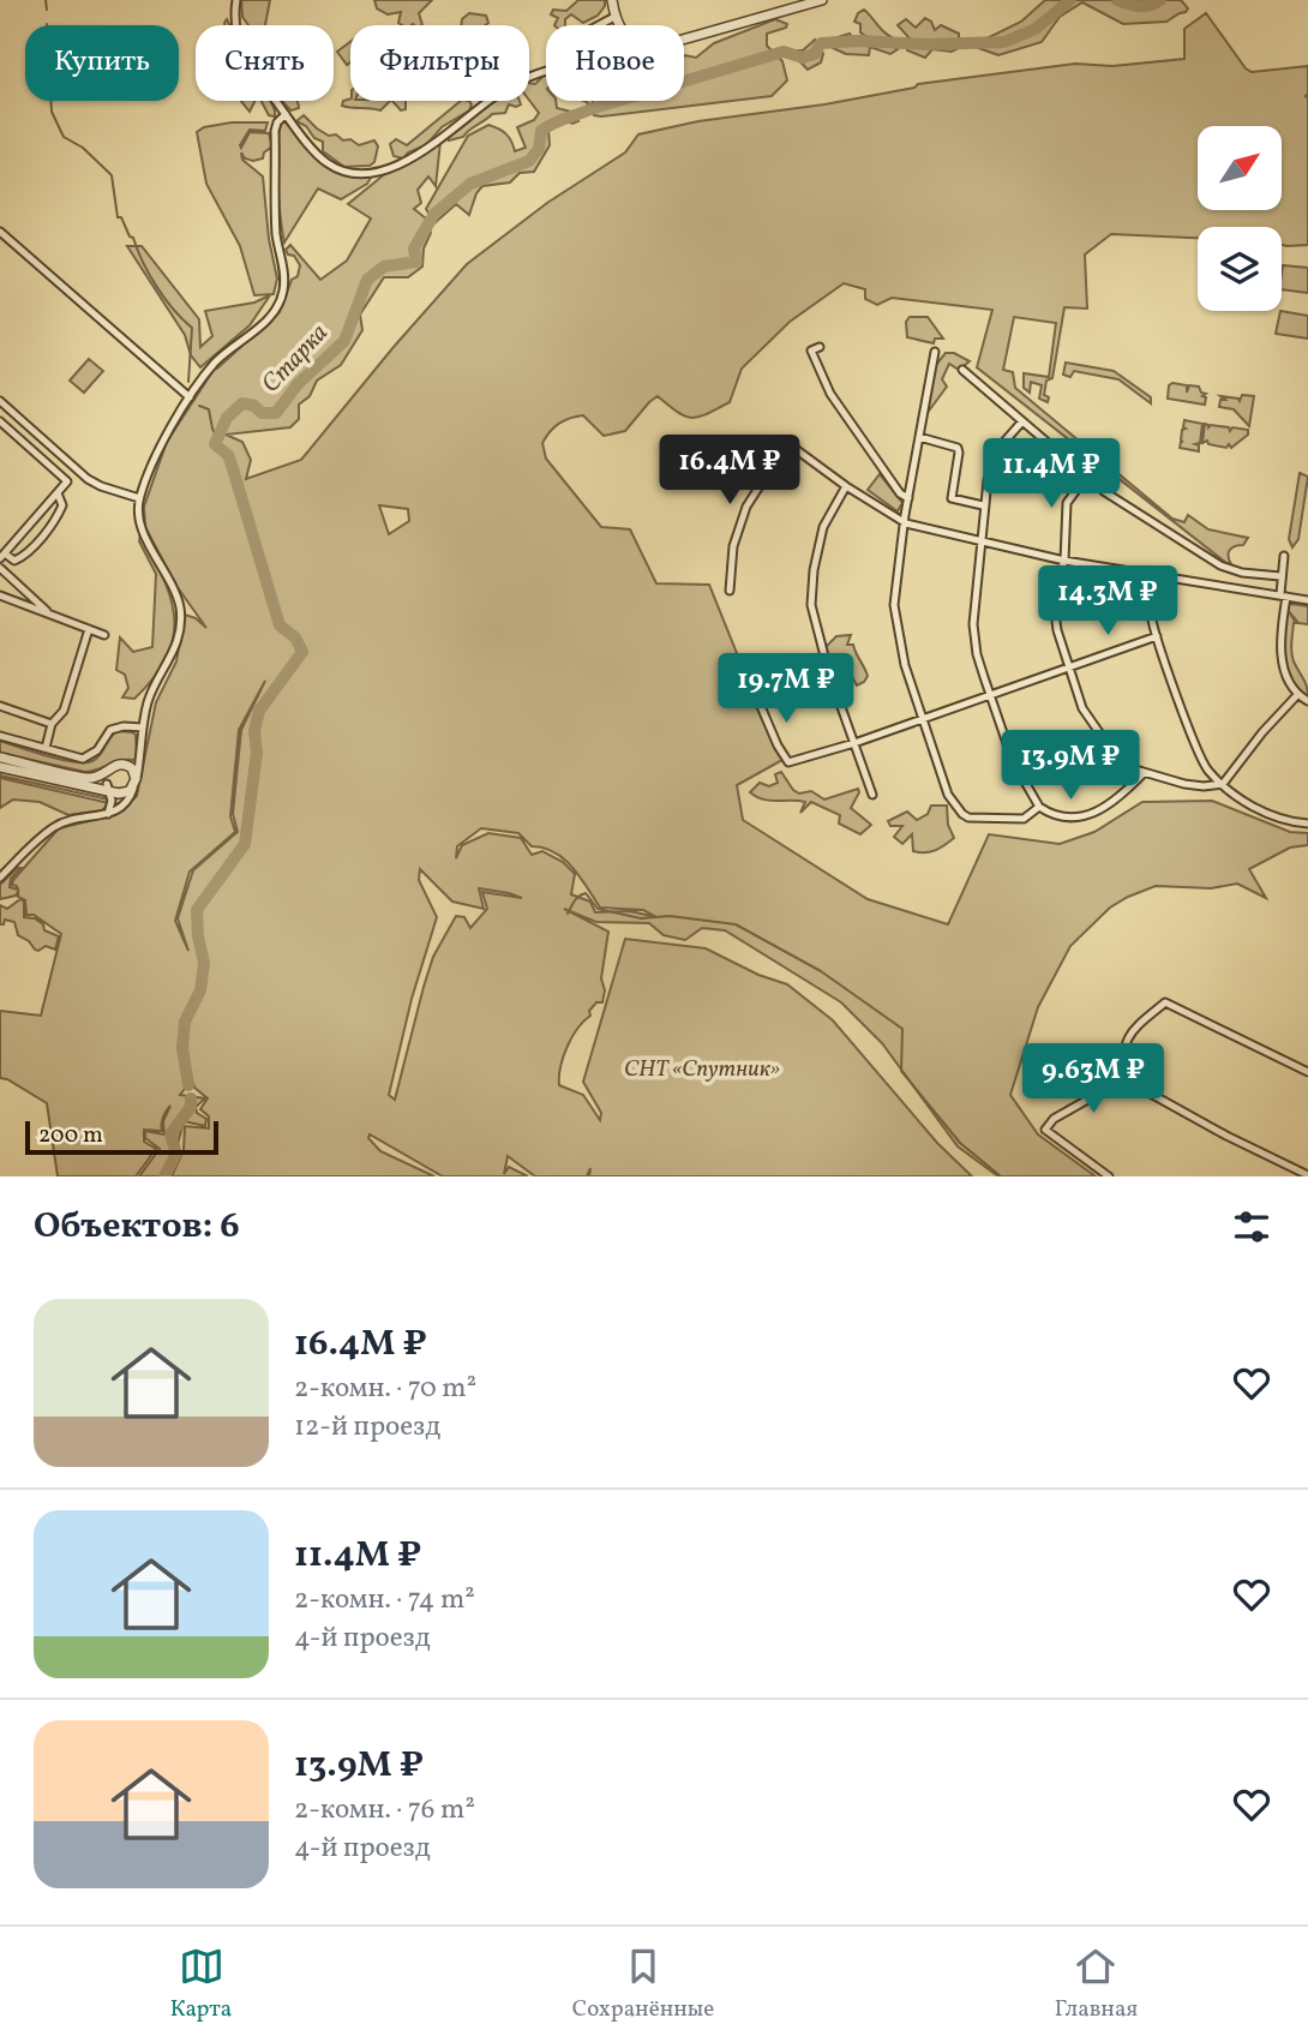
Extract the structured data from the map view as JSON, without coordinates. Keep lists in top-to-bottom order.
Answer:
{
  "water": ["Старка"],
  "parks": ["СНТ «Спутник»"],
  "scale_bar": "200 m",
  "north": "top right",
  "page": {
    "chip": [
      "Купить",
      "Снять",
      "Фильтры",
      "Новое"
    ],
    "price": [
      "16.4M ₽",
      "11.4M ₽",
      "14.3M ₽",
      "19.7M ₽",
      "13.9M ₽",
      "9.63M ₽"
    ],
    "scale": "200 m",
    "heading": "Объектов: 6",
    "list": [
      {
        "name": "16.4M ₽",
        "note": "2-комн. · 70 m² · 12-й проезд"
      },
      {
        "name": "11.4M ₽",
        "note": "2-комн. · 74 m² · 4-й проезд"
      },
      {
        "name": "13.9M ₽",
        "note": "2-комн. · 76 m² · 4-й проезд"
      }
    ],
    "tabs": ["Карта", "Сохранённые", "Главная"]
  }
}
